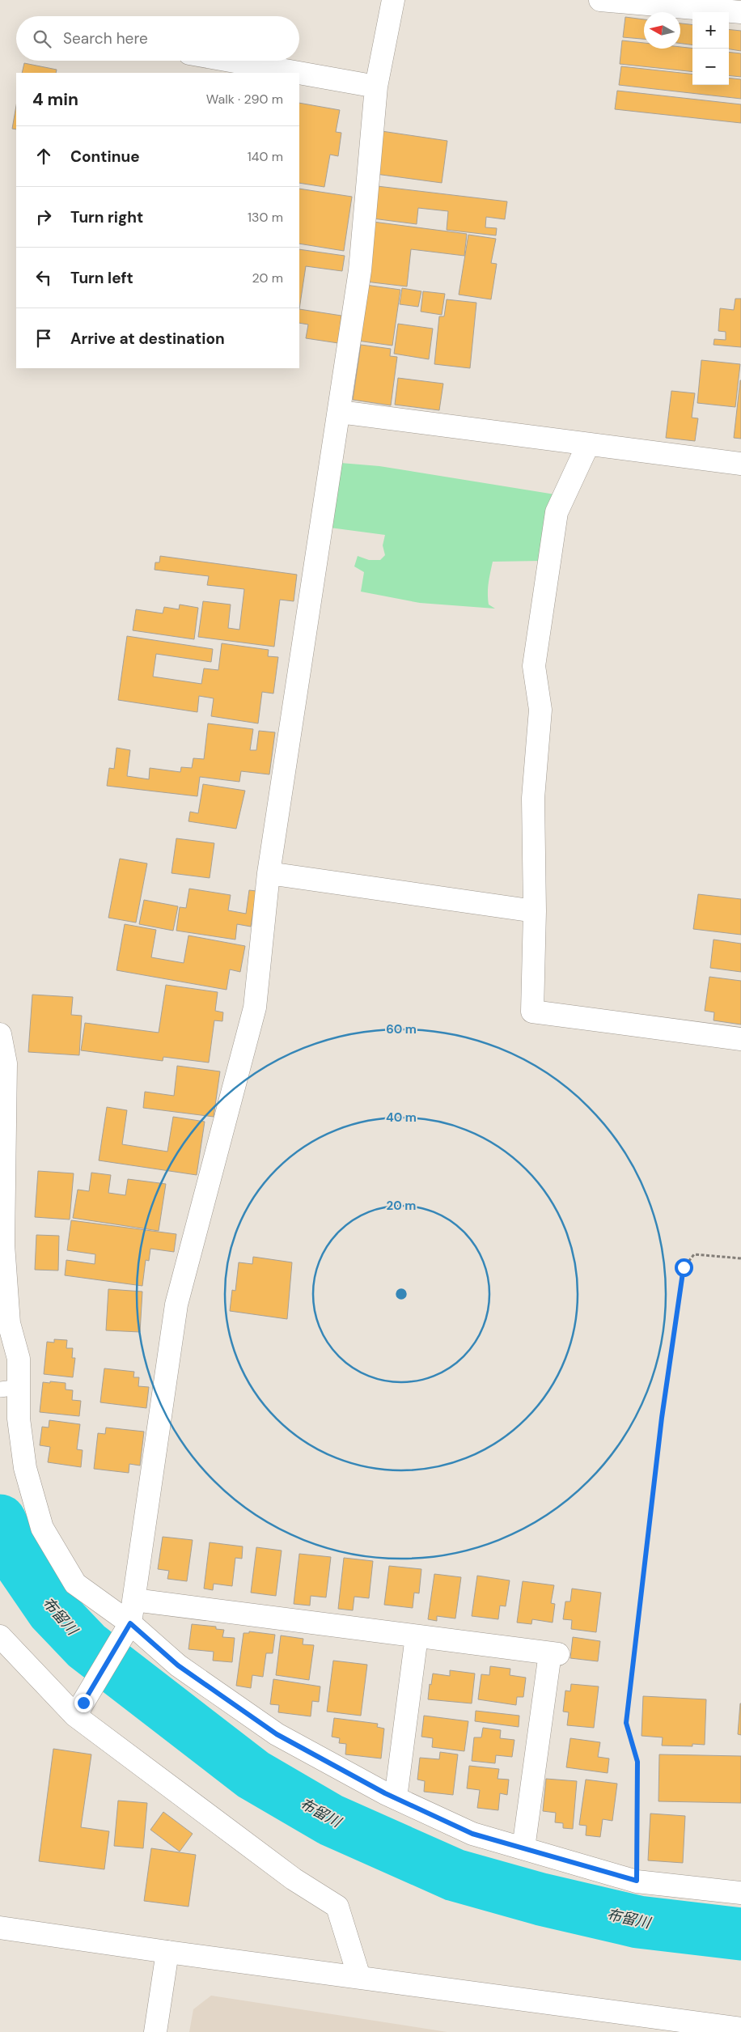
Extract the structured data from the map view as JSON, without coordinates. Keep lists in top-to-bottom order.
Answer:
{
  "water": ["布留川"],
  "north": "left",
  "page": {
    "map_buttons": ["+", "−"],
    "search": "Search here",
    "heading": ["4 min", "Walk · 290 m"],
    "list": [
      ["Continue", "140 m"],
      ["Turn right", "130 m"],
      ["Turn left", "20 m"],
      "Arrive at destination"
    ]
  },
  "rings": ["60 m", "40 m", "20 m"]
}
